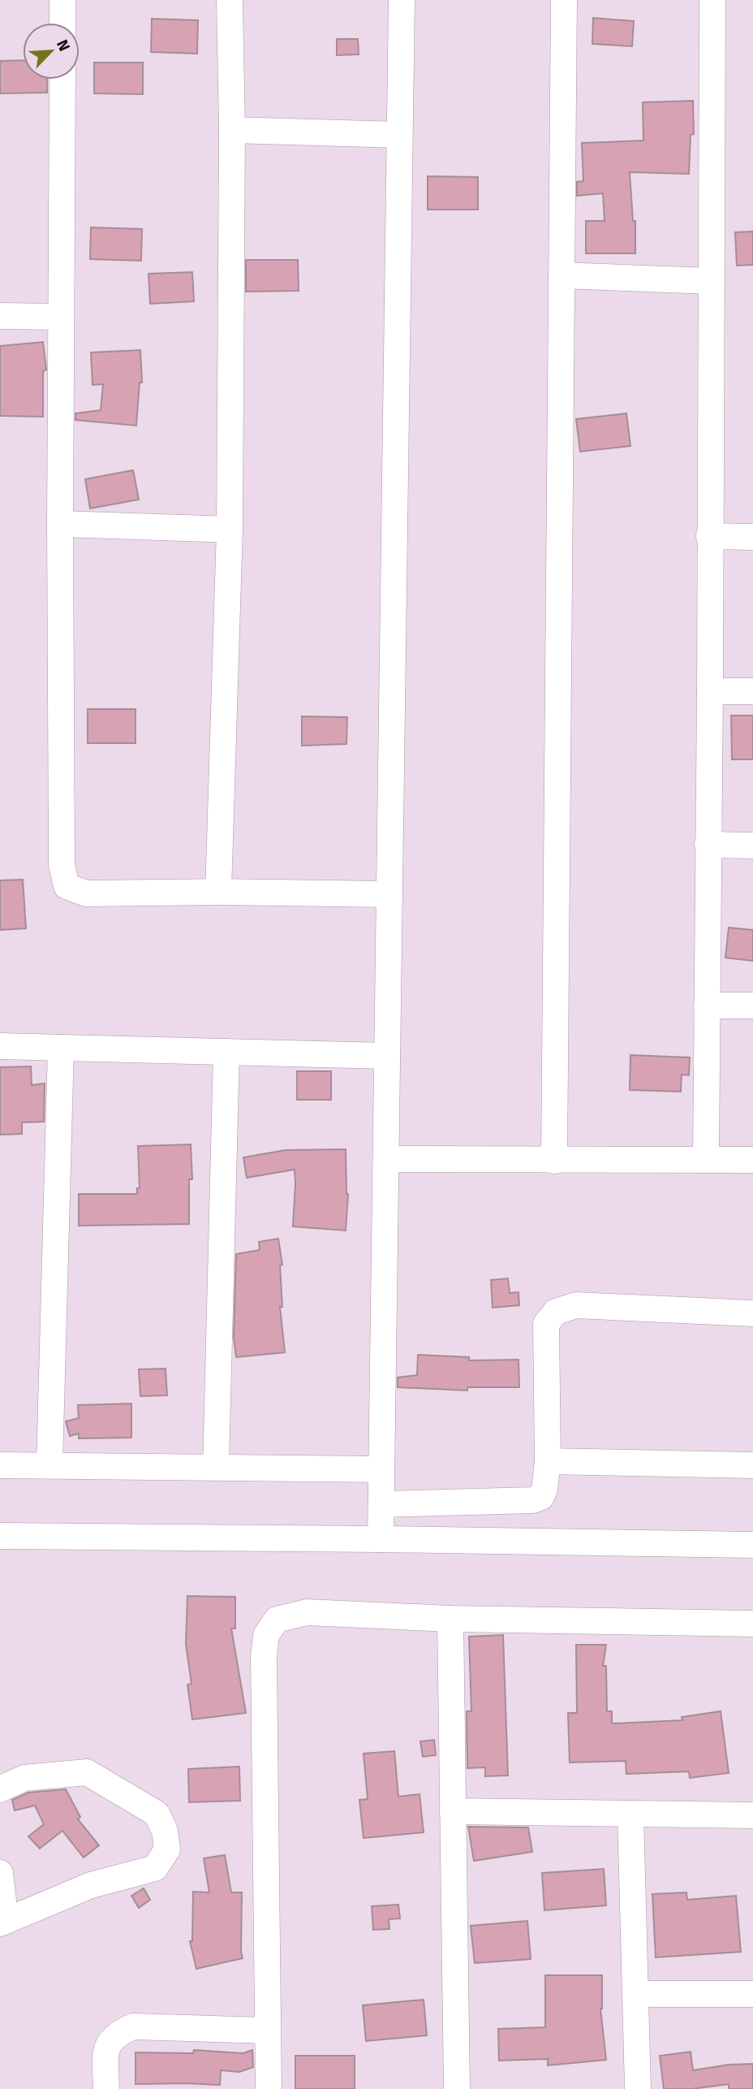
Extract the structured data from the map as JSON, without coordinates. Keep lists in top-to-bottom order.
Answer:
{
  "north": "top right"
}
